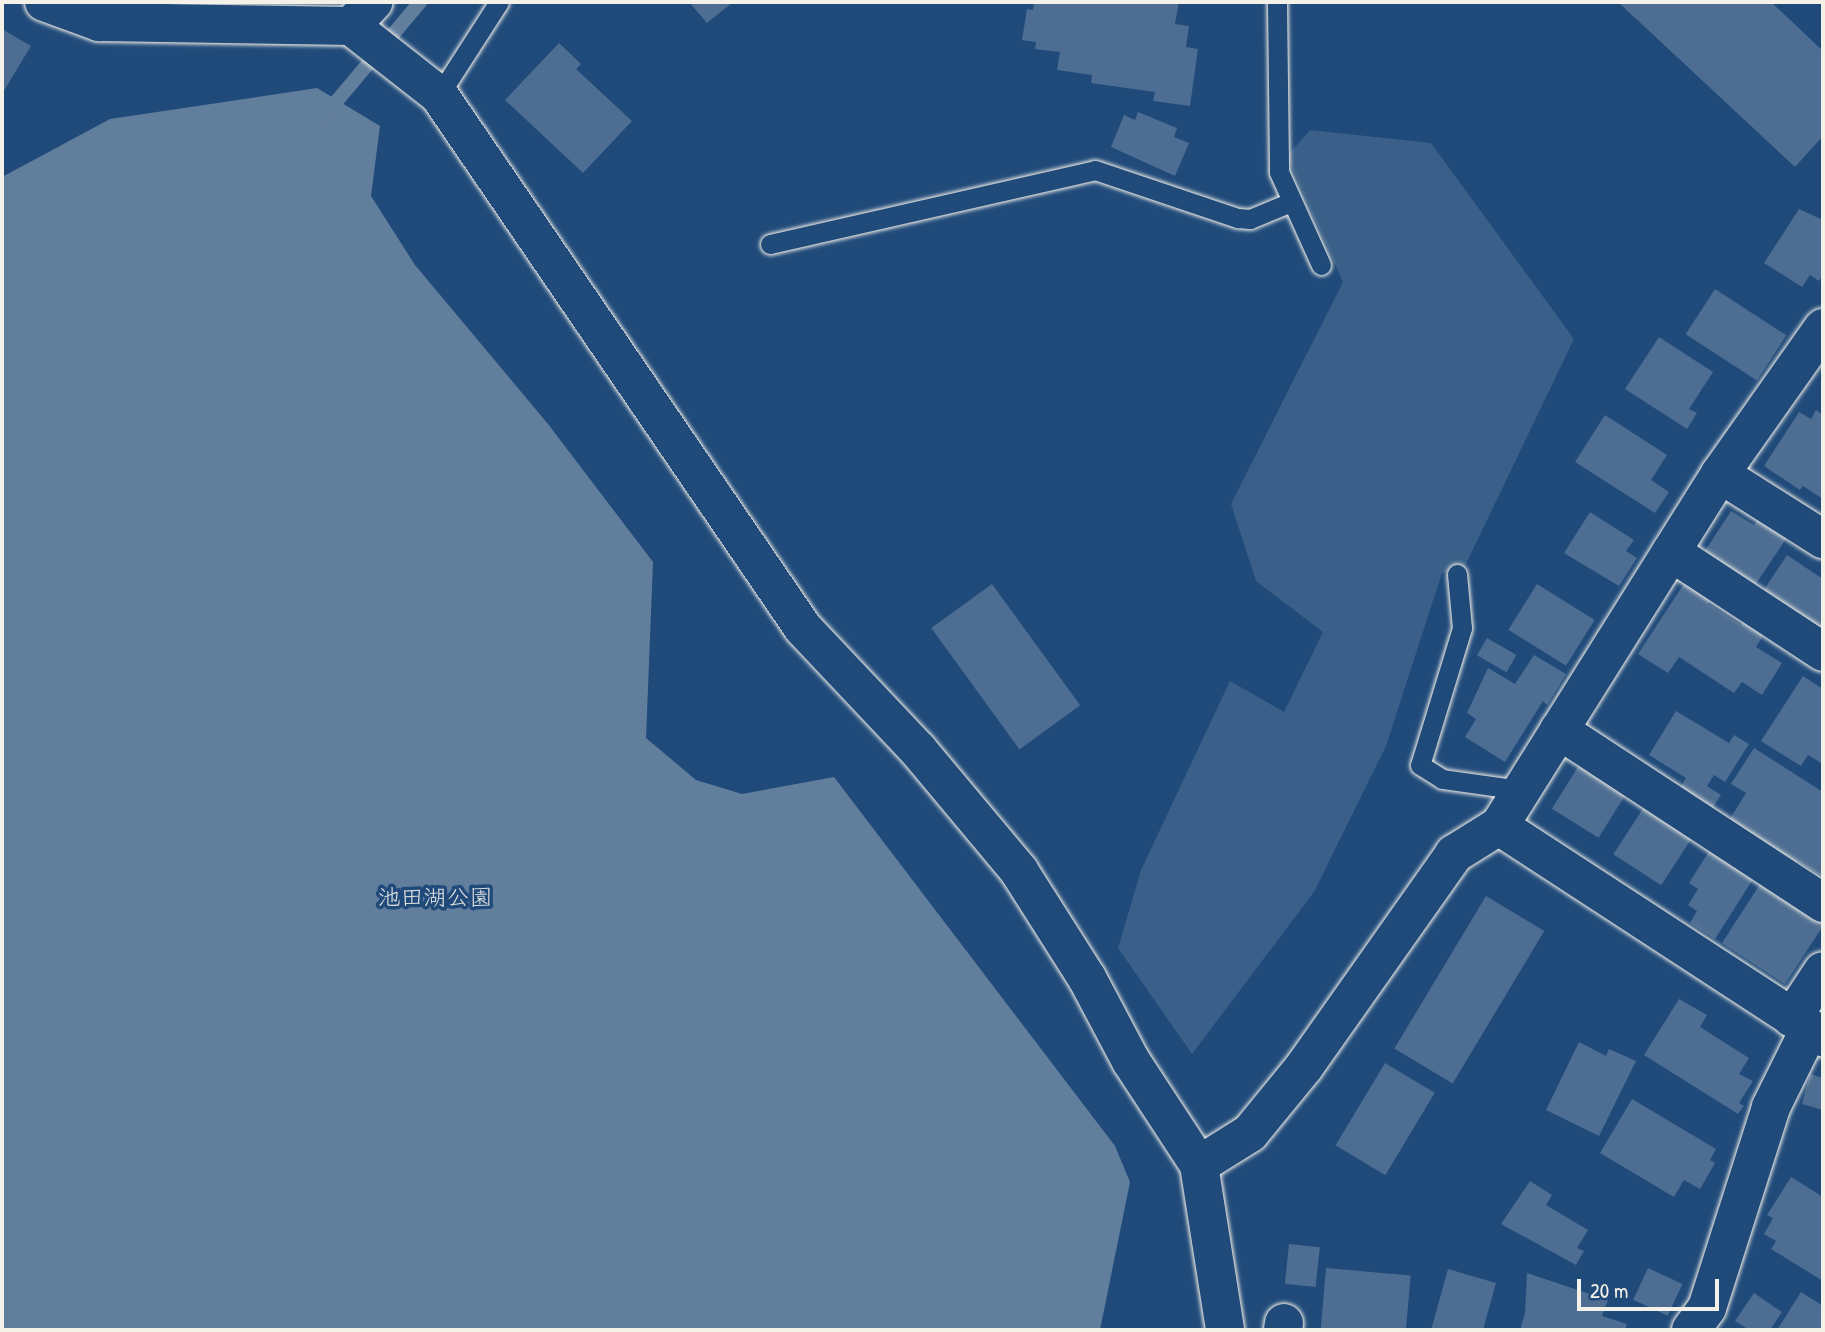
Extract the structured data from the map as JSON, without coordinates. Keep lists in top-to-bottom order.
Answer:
{
  "parks": ["池田湖公園"],
  "scale_bar": "20 m"
}
